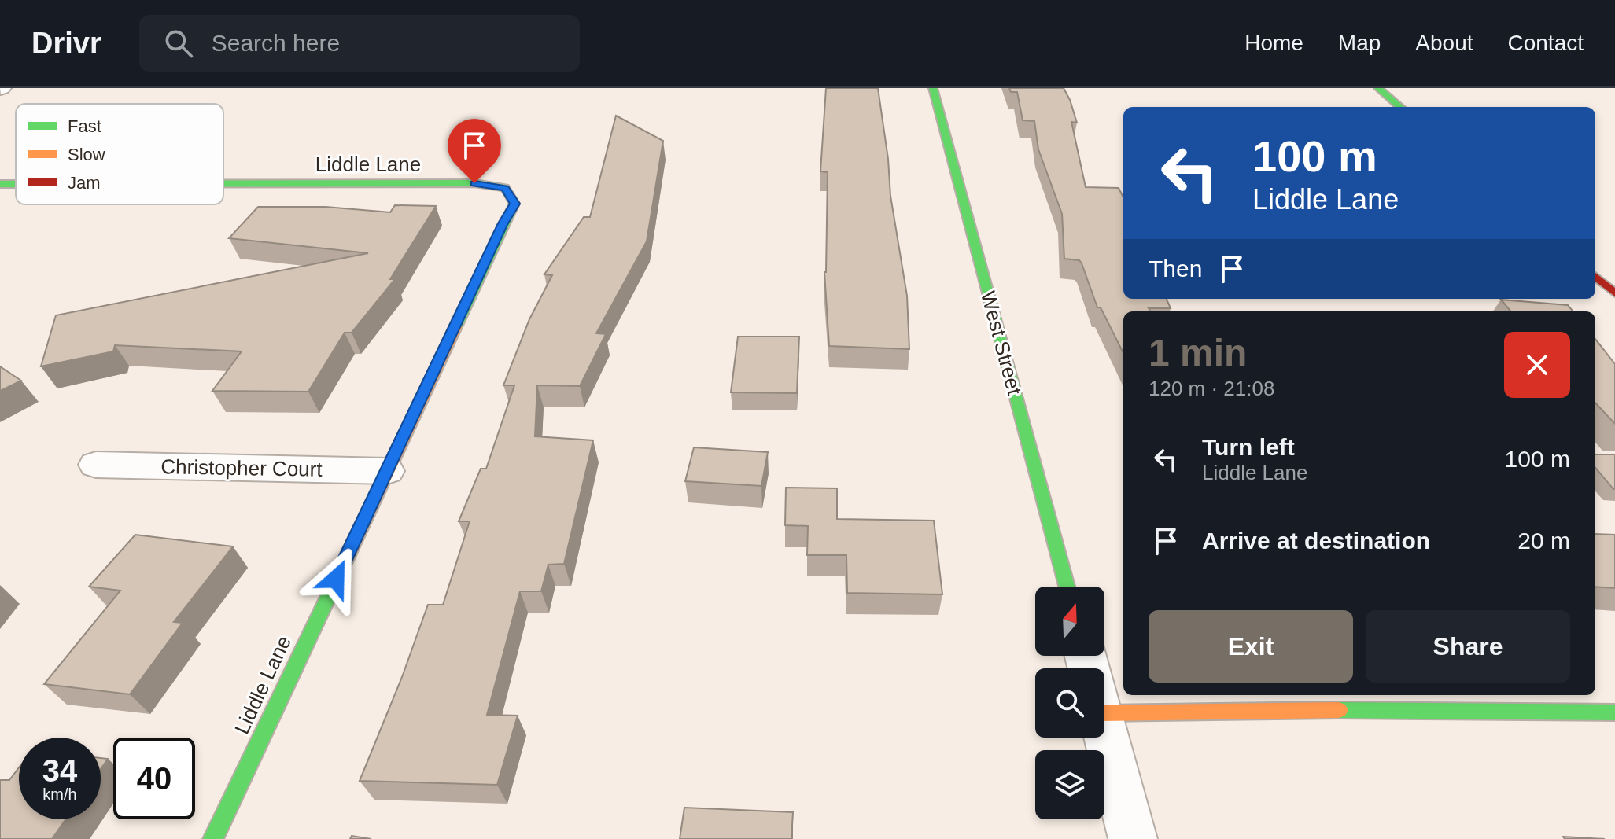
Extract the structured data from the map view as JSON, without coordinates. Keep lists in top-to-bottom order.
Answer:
{
  "streets": {
    "street": ["Liddle Lane", "West Street", "Christopher Court"]
  },
  "crossings": [
    ["Liddle Lane", "Christopher Court"]
  ],
  "legend": ["Fast", "Slow", "Jam"],
  "north": "top",
  "page": {
    "header": "Drivr",
    "search": "Search here",
    "nav": [
      "Home",
      "Map",
      "About",
      "Contact"
    ],
    "turn": ["100 m", "Liddle Lane"],
    "then": "Then",
    "heading": ["1 min", "120 m · 21:08"],
    "list": [
      {
        "name": "Turn left",
        "note": "Liddle Lane",
        "value": "100 m"
      },
      {
        "name": "Arrive at destination",
        "value": "20 m"
      }
    ],
    "buttons": ["Exit", "Share"],
    "speed": "34 km/h",
    "limit": "40"
  }
}
